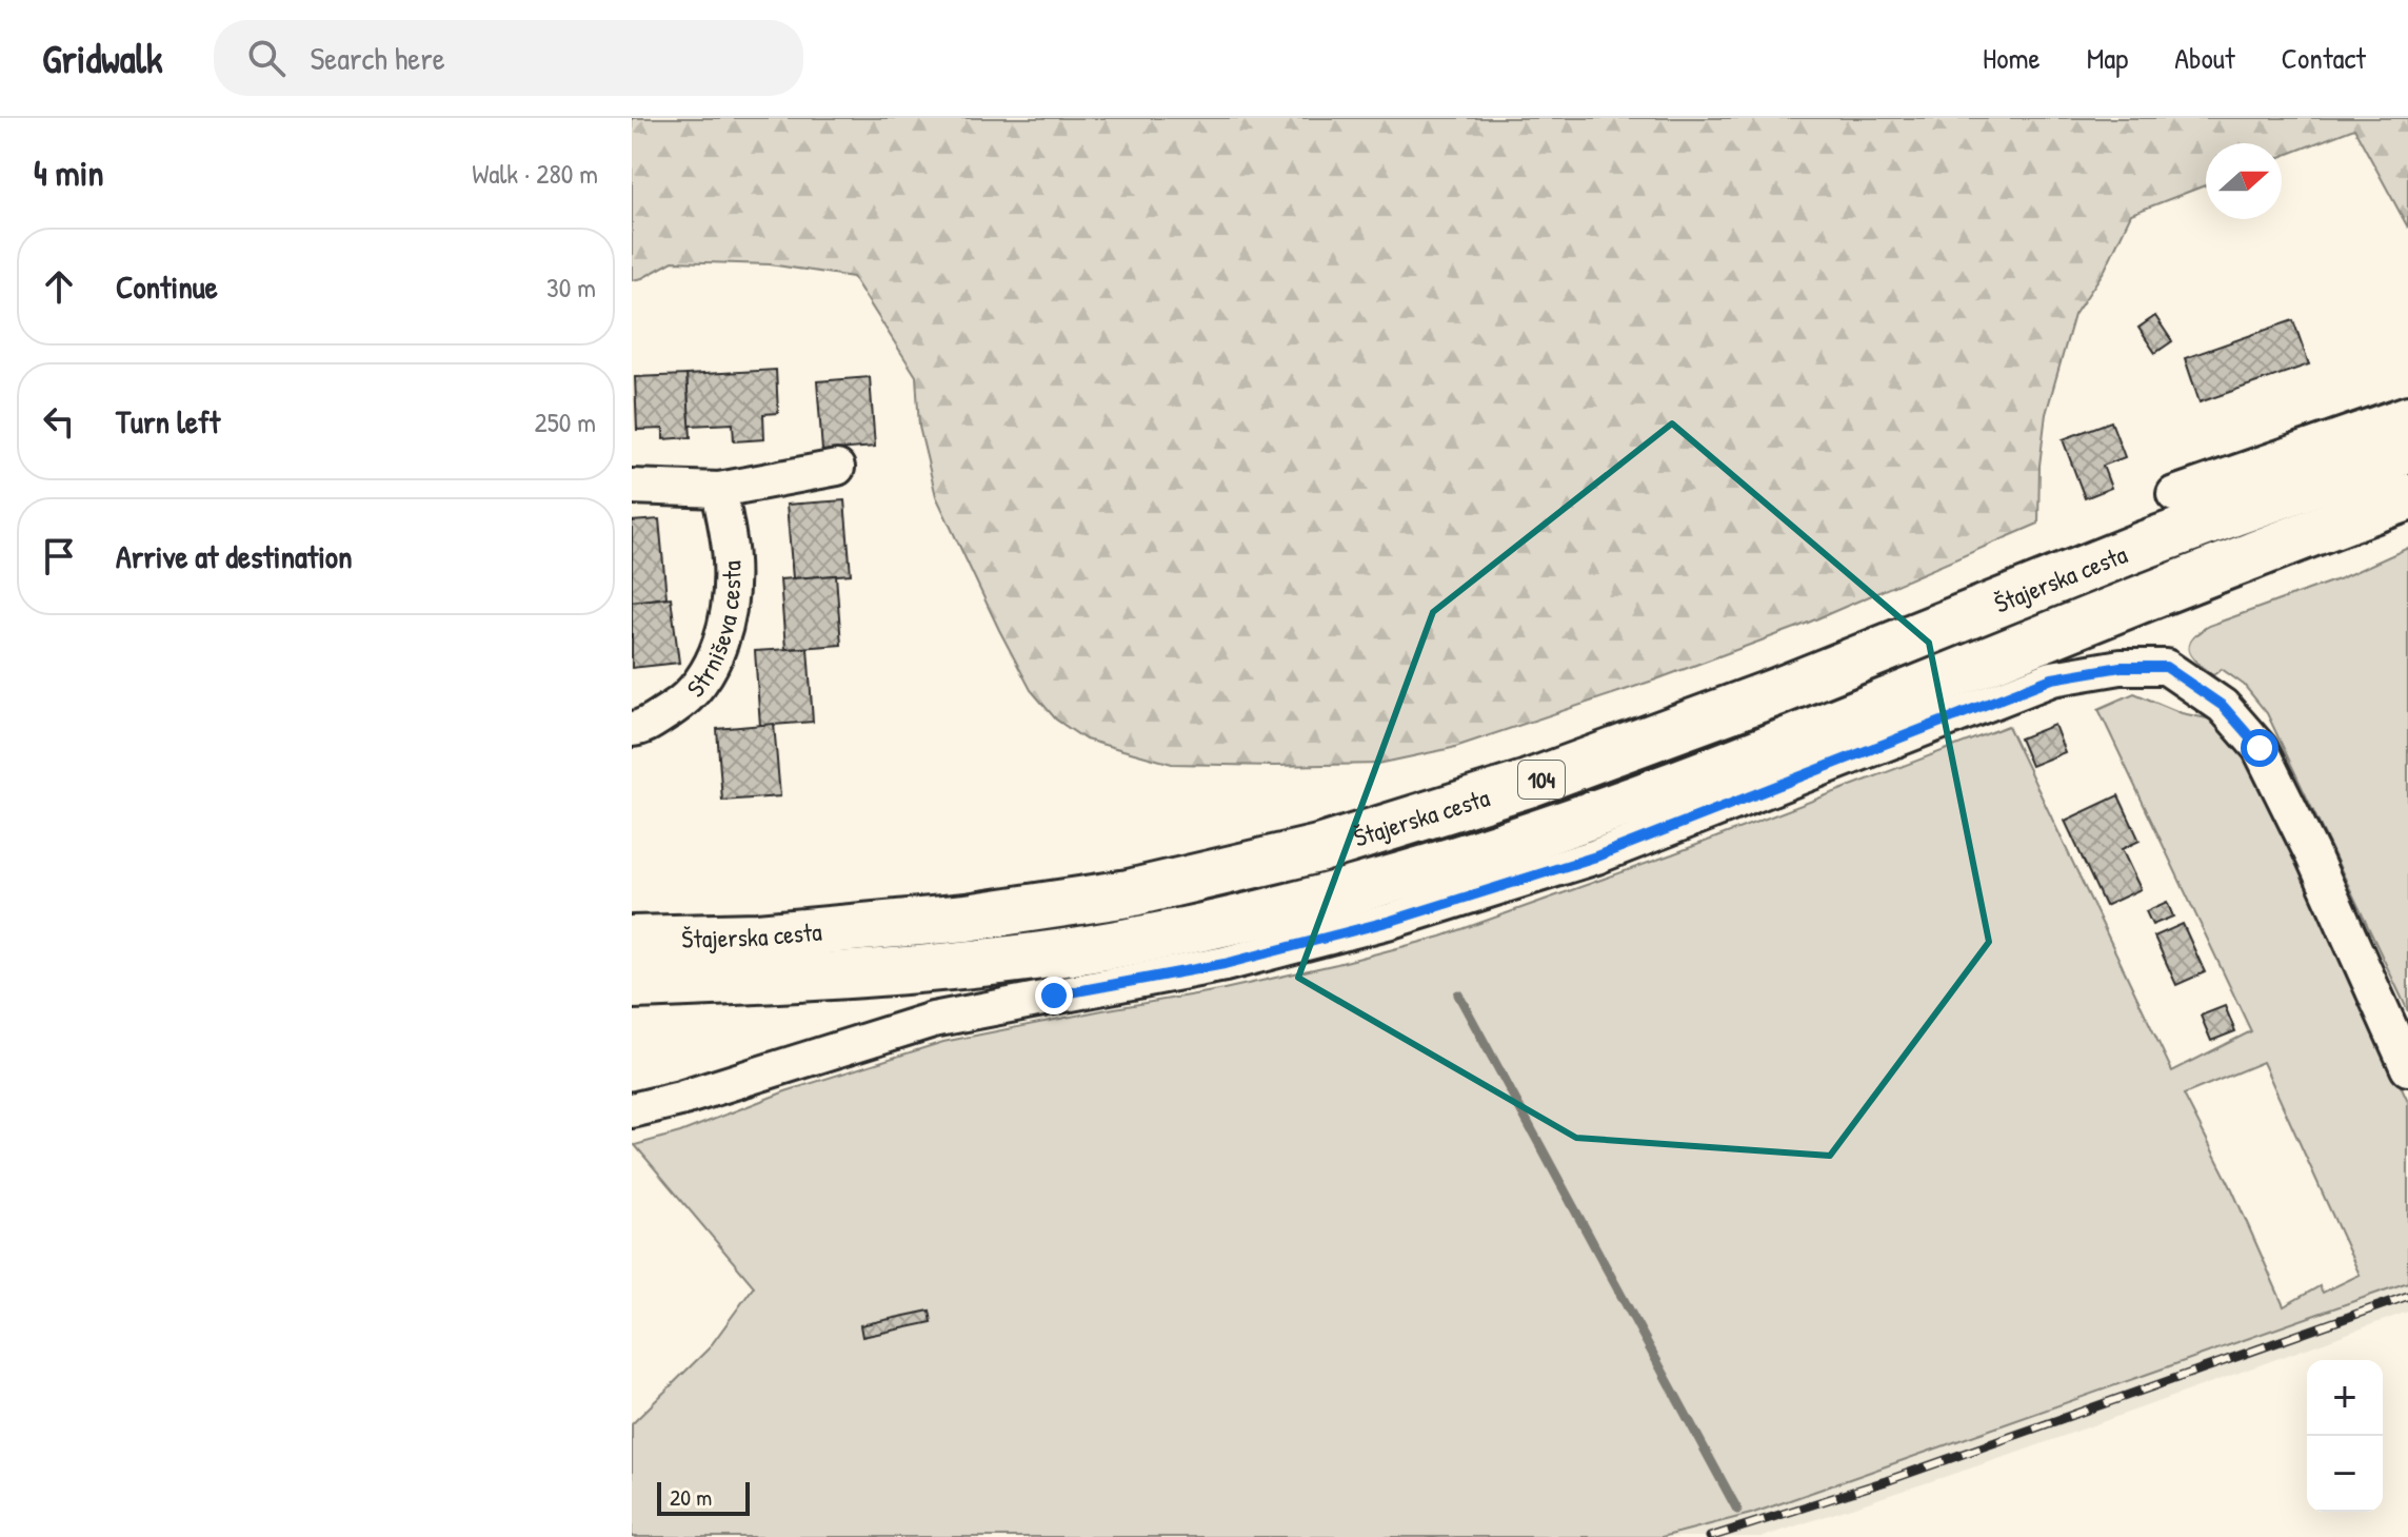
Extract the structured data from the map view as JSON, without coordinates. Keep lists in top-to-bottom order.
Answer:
{
  "streets": {
    "main road": ["Štajerska cesta", "104"],
    "street": ["Strniševa cesta"]
  },
  "scale_bar": "20 m",
  "north": "right",
  "page": {
    "header": "Gridwalk",
    "search": "Search here",
    "nav": [
      "Home",
      "Map",
      "About",
      "Contact"
    ],
    "heading": ["4 min", "Walk · 280 m"],
    "list": [
      ["Continue", "30 m"],
      ["Turn left", "250 m"],
      "Arrive at destination"
    ],
    "map_buttons": ["+", "−"],
    "scale": "20 m"
  }
}
